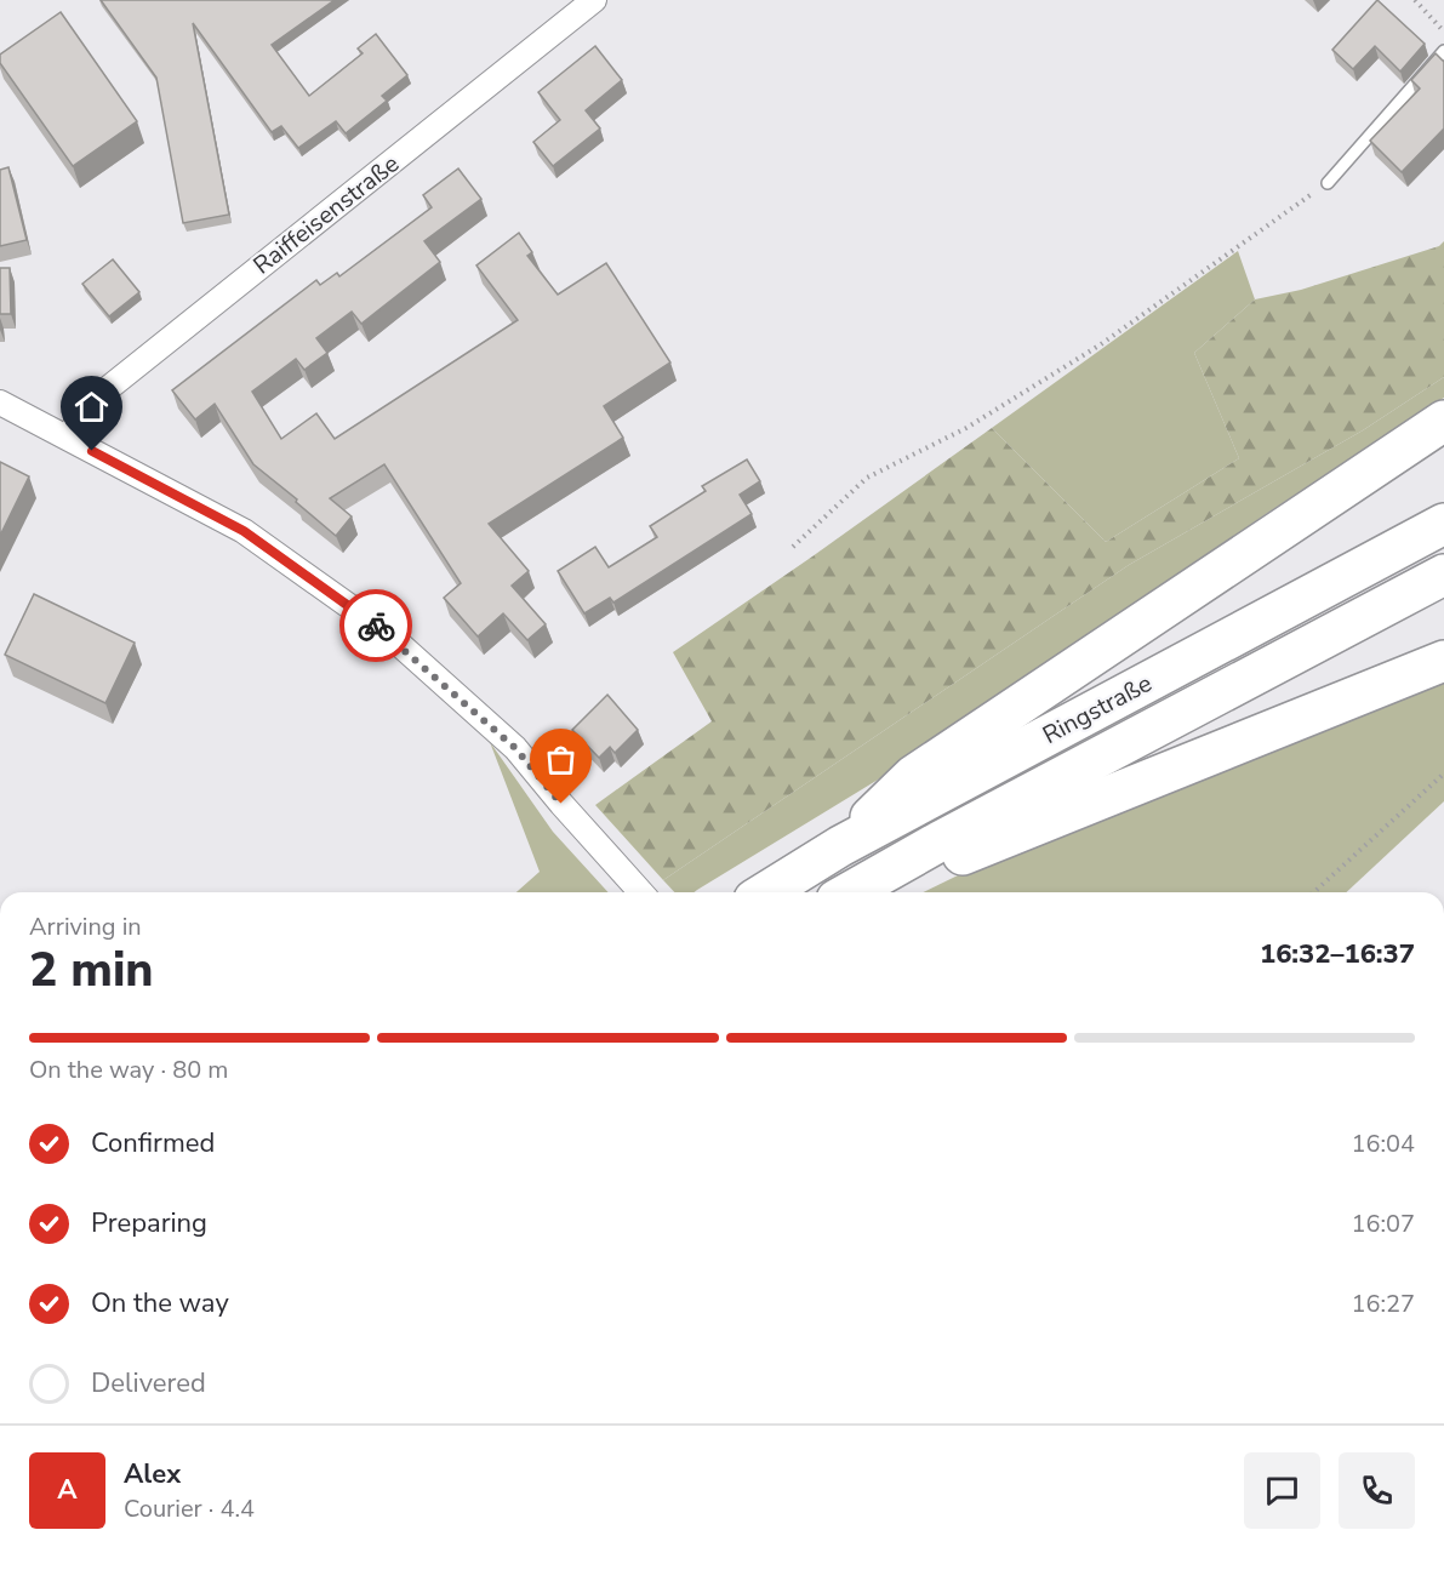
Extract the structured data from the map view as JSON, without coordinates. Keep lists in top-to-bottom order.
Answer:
{
  "streets": {
    "highway": ["Ringstraße"],
    "street": ["Raiffeisenstraße"]
  },
  "page": {
    "heading": ["2 min", "Arriving in", "16:32–16:37"],
    "panel": ["Alex", "Courier · 4.4"],
    "bar": "On the way · 80 m",
    "list": [
      ["Confirmed", "16:04"],
      ["Preparing", "16:07"],
      ["On the way", "16:27"],
      "Delivered"
    ],
    "round": "A"
  }
}
